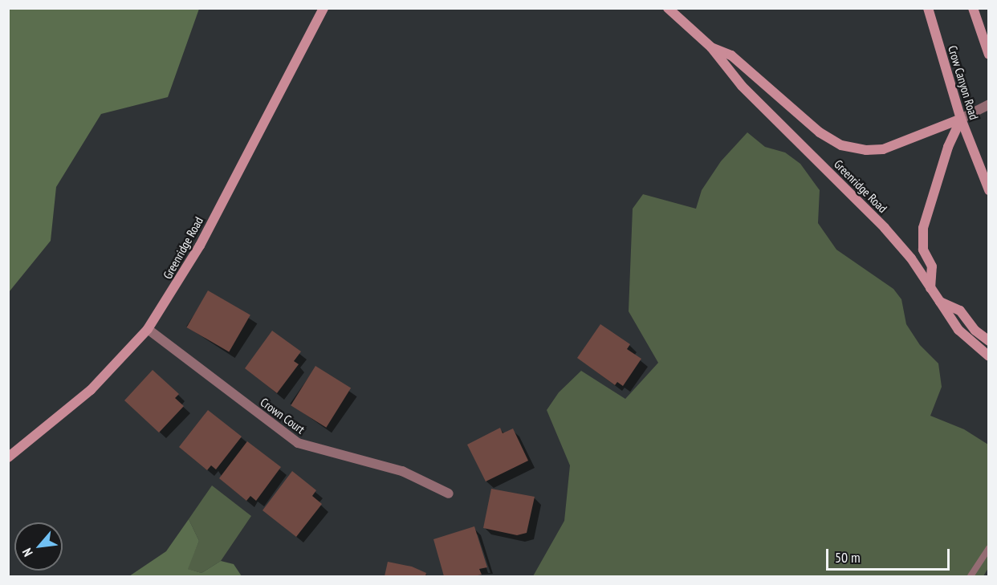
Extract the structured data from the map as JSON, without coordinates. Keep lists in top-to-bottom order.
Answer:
{
  "streets": {
    "street": ["Crow Canyon Road", "Greenridge Road", "Crown Court"]
  },
  "crossings": [
    ["Crow Canyon Road", "Greenridge Road"],
    ["Greenridge Road", "Crown Court"]
  ],
  "scale_bar": "50 m",
  "north": "bottom left"
}
